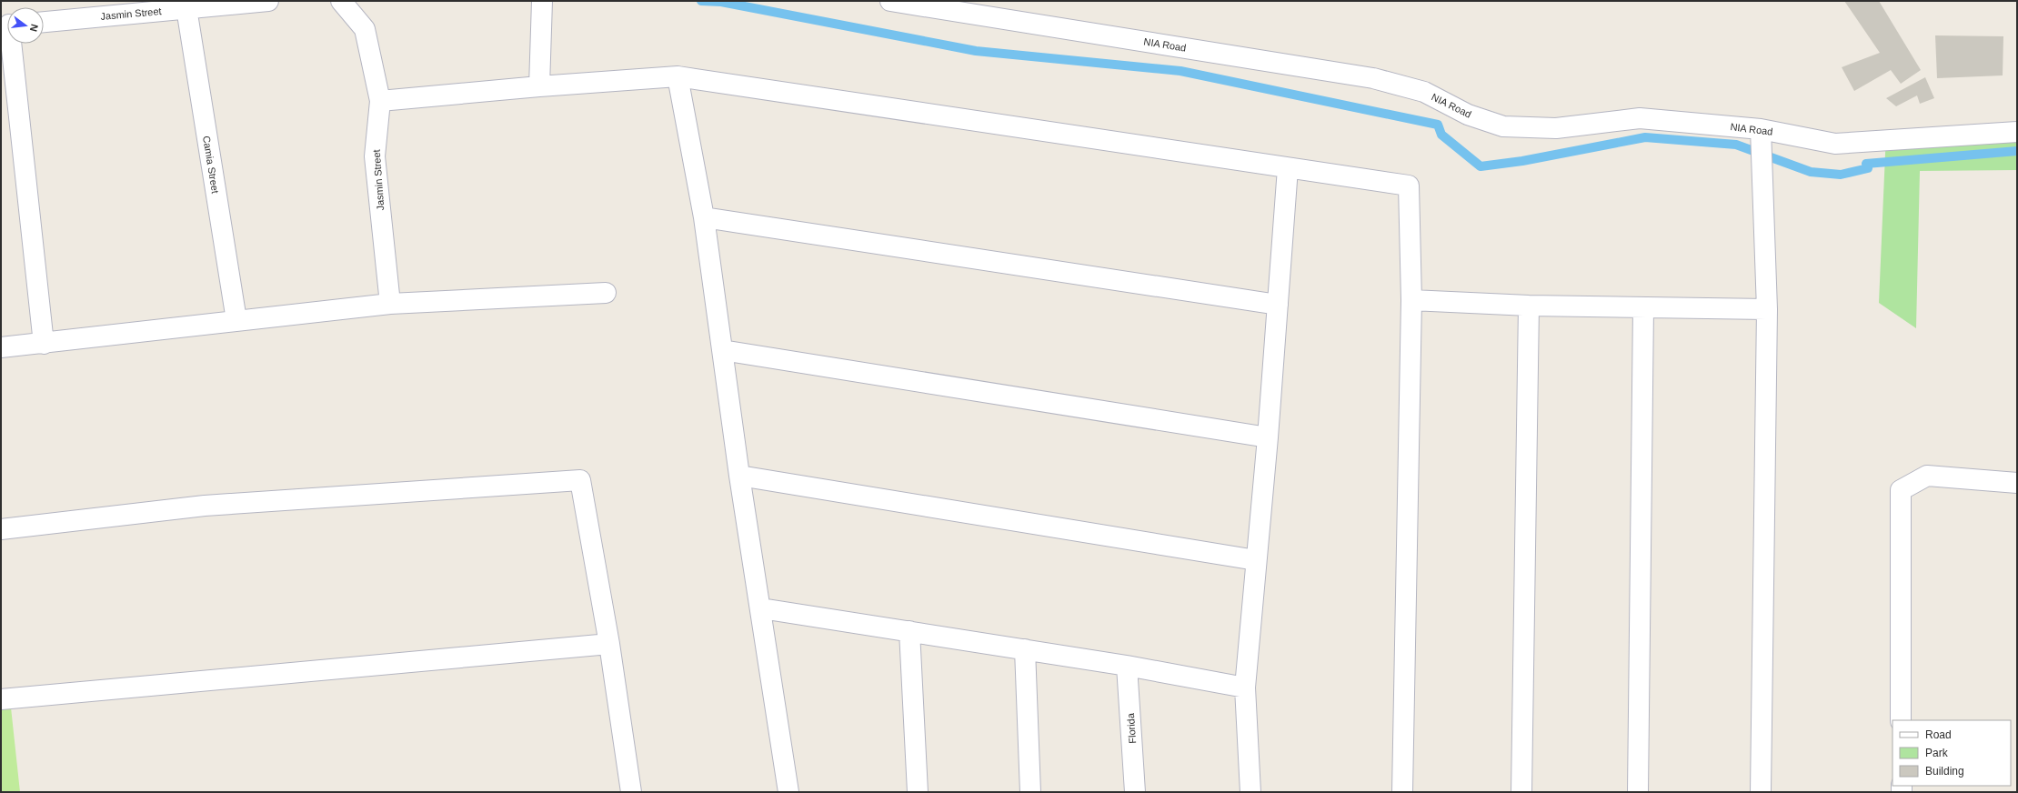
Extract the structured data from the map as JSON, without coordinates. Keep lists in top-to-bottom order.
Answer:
{
  "streets": {
    "street": [
      "Jasmin Street",
      "NIA Road",
      "Camia Street",
      "Florida"
    ]
  },
  "crossings": [
    ["Jasmin Street", "Camia Street"]
  ],
  "legend": ["Road", "Park", "Building"],
  "north": "right"
}
